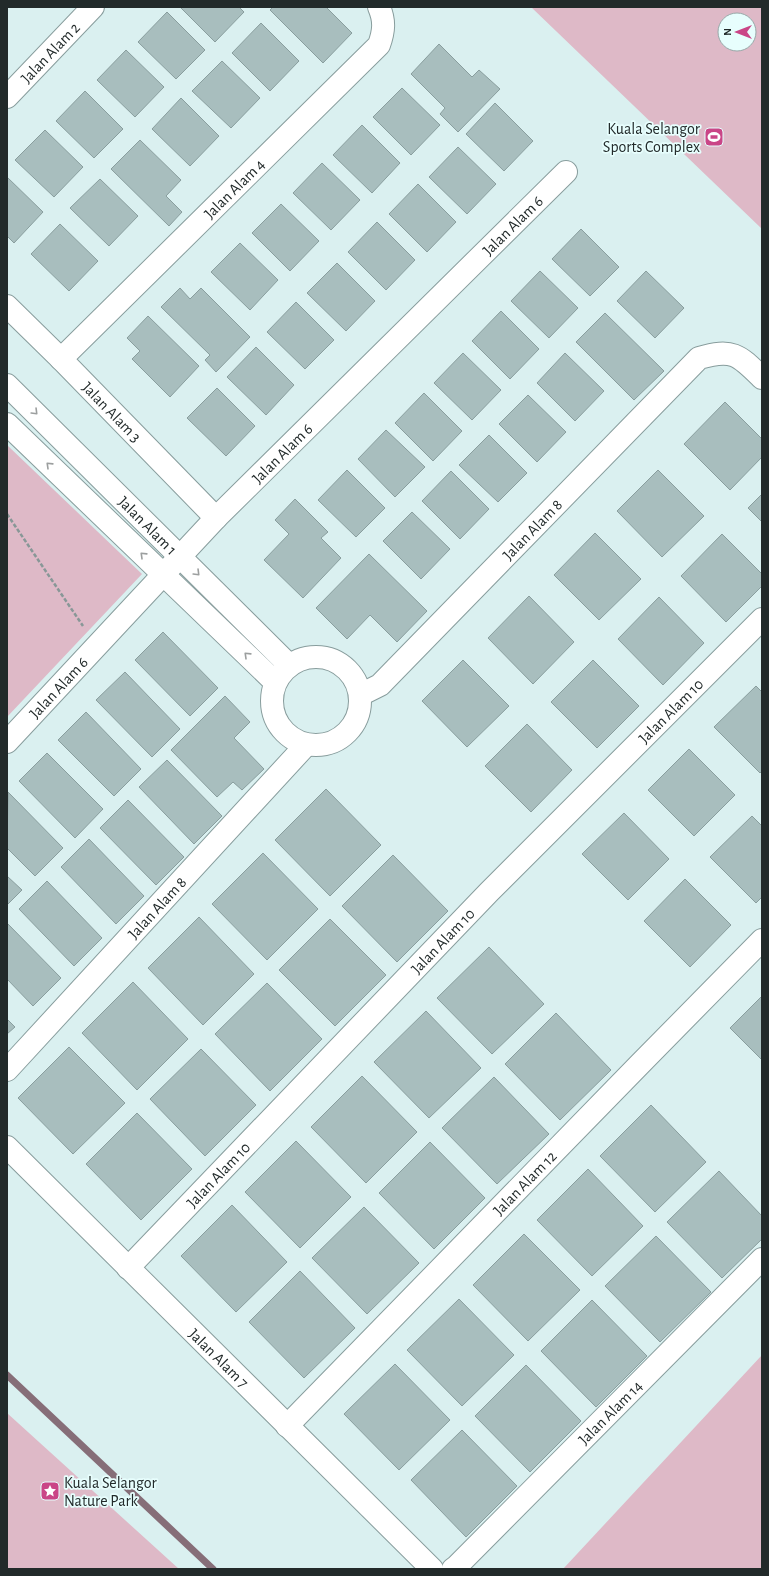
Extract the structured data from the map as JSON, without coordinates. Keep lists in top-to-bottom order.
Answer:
{
  "streets": {
    "street": [
      "Jalan Alam 2",
      "Jalan Alam 4",
      "Jalan Alam 6",
      "Jalan Alam 3",
      "Jalan Alam 1",
      "Jalan Alam 8",
      "Jalan Alam 10",
      "Jalan Alam 12",
      "Jalan Alam 7",
      "Jalan Alam 14"
    ]
  },
  "crossings": [
    ["Jalan Alam 4", "Jalan Alam 3"],
    ["Jalan Alam 6", "Jalan Alam 3"],
    ["Jalan Alam 6", "Jalan Alam 1"],
    ["Jalan Alam 1", "Jalan Alam 8"],
    ["Jalan Alam 10", "Jalan Alam 7"],
    ["Jalan Alam 12", "Jalan Alam 7"]
  ],
  "places": {
    "sports": ["Kuala Selangor Sports Complex"],
    "place": ["Kuala Selangor Nature Park"]
  },
  "north": "left"
}
